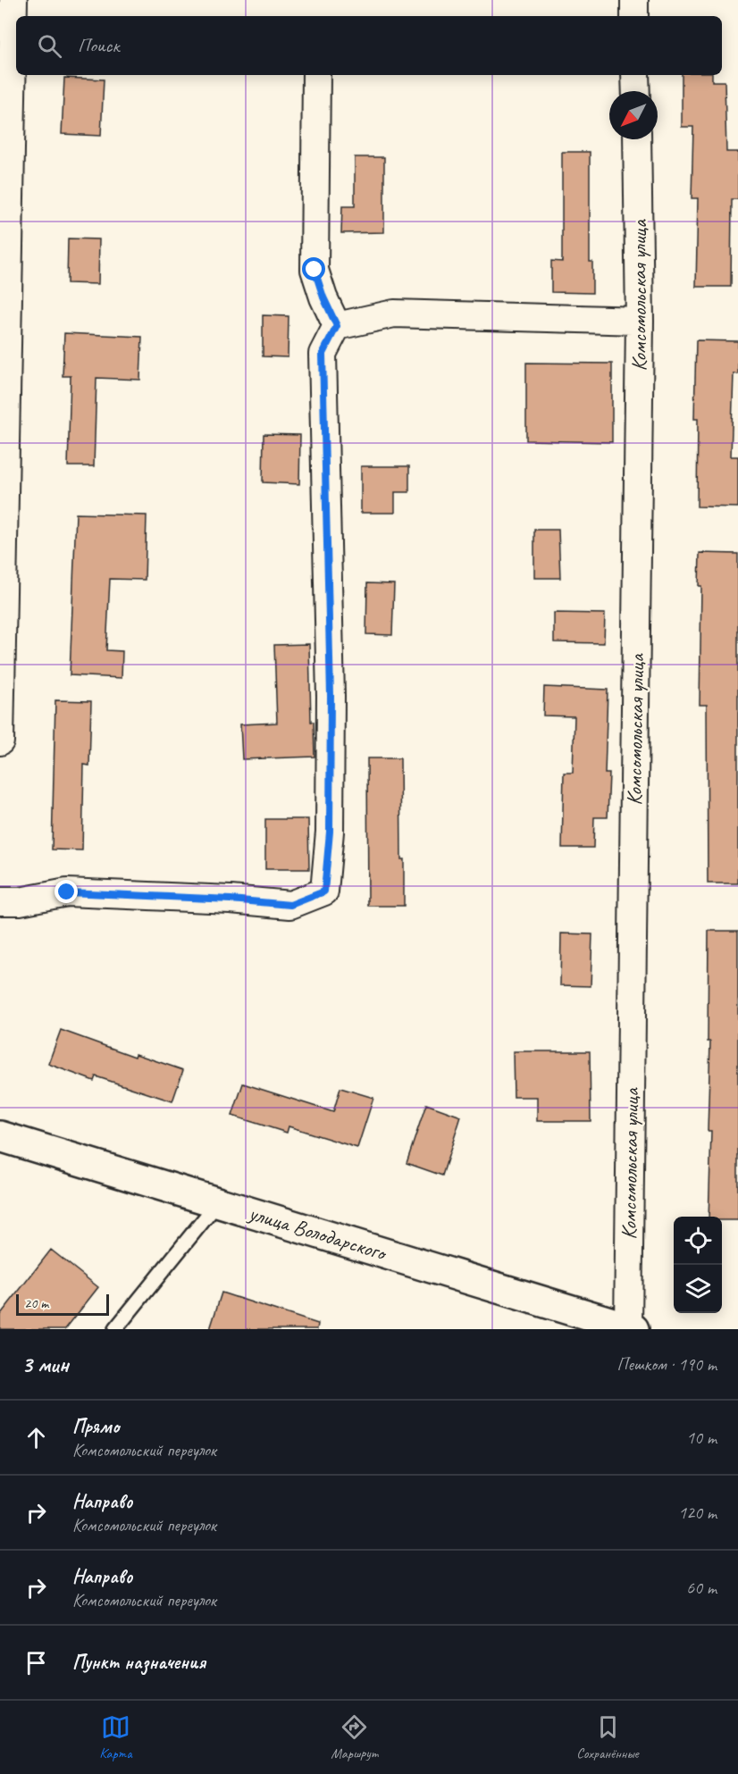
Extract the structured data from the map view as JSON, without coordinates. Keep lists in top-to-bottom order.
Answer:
{
  "streets": {
    "main road": ["улица Володарского"],
    "street": ["Комсомольская улица"]
  },
  "crossings": [
    ["Комсомольская улица", "улица Володарского"]
  ],
  "scale_bar": "20 m",
  "north": "bottom left",
  "page": {
    "search": "Поиск",
    "scale": "20 m",
    "heading": ["3 мин", "Пешком · 190 m"],
    "list": [
      ["Прямо", "Комсомольский переулок", "10 m"],
      ["Направо", "Комсомольский переулок", "120 m"],
      ["Направо", "Комсомольский переулок", "60 m"],
      "Пункт назначения"
    ],
    "nav": ["Карта", "Маршрут", "Сохранённые"]
  }
}
